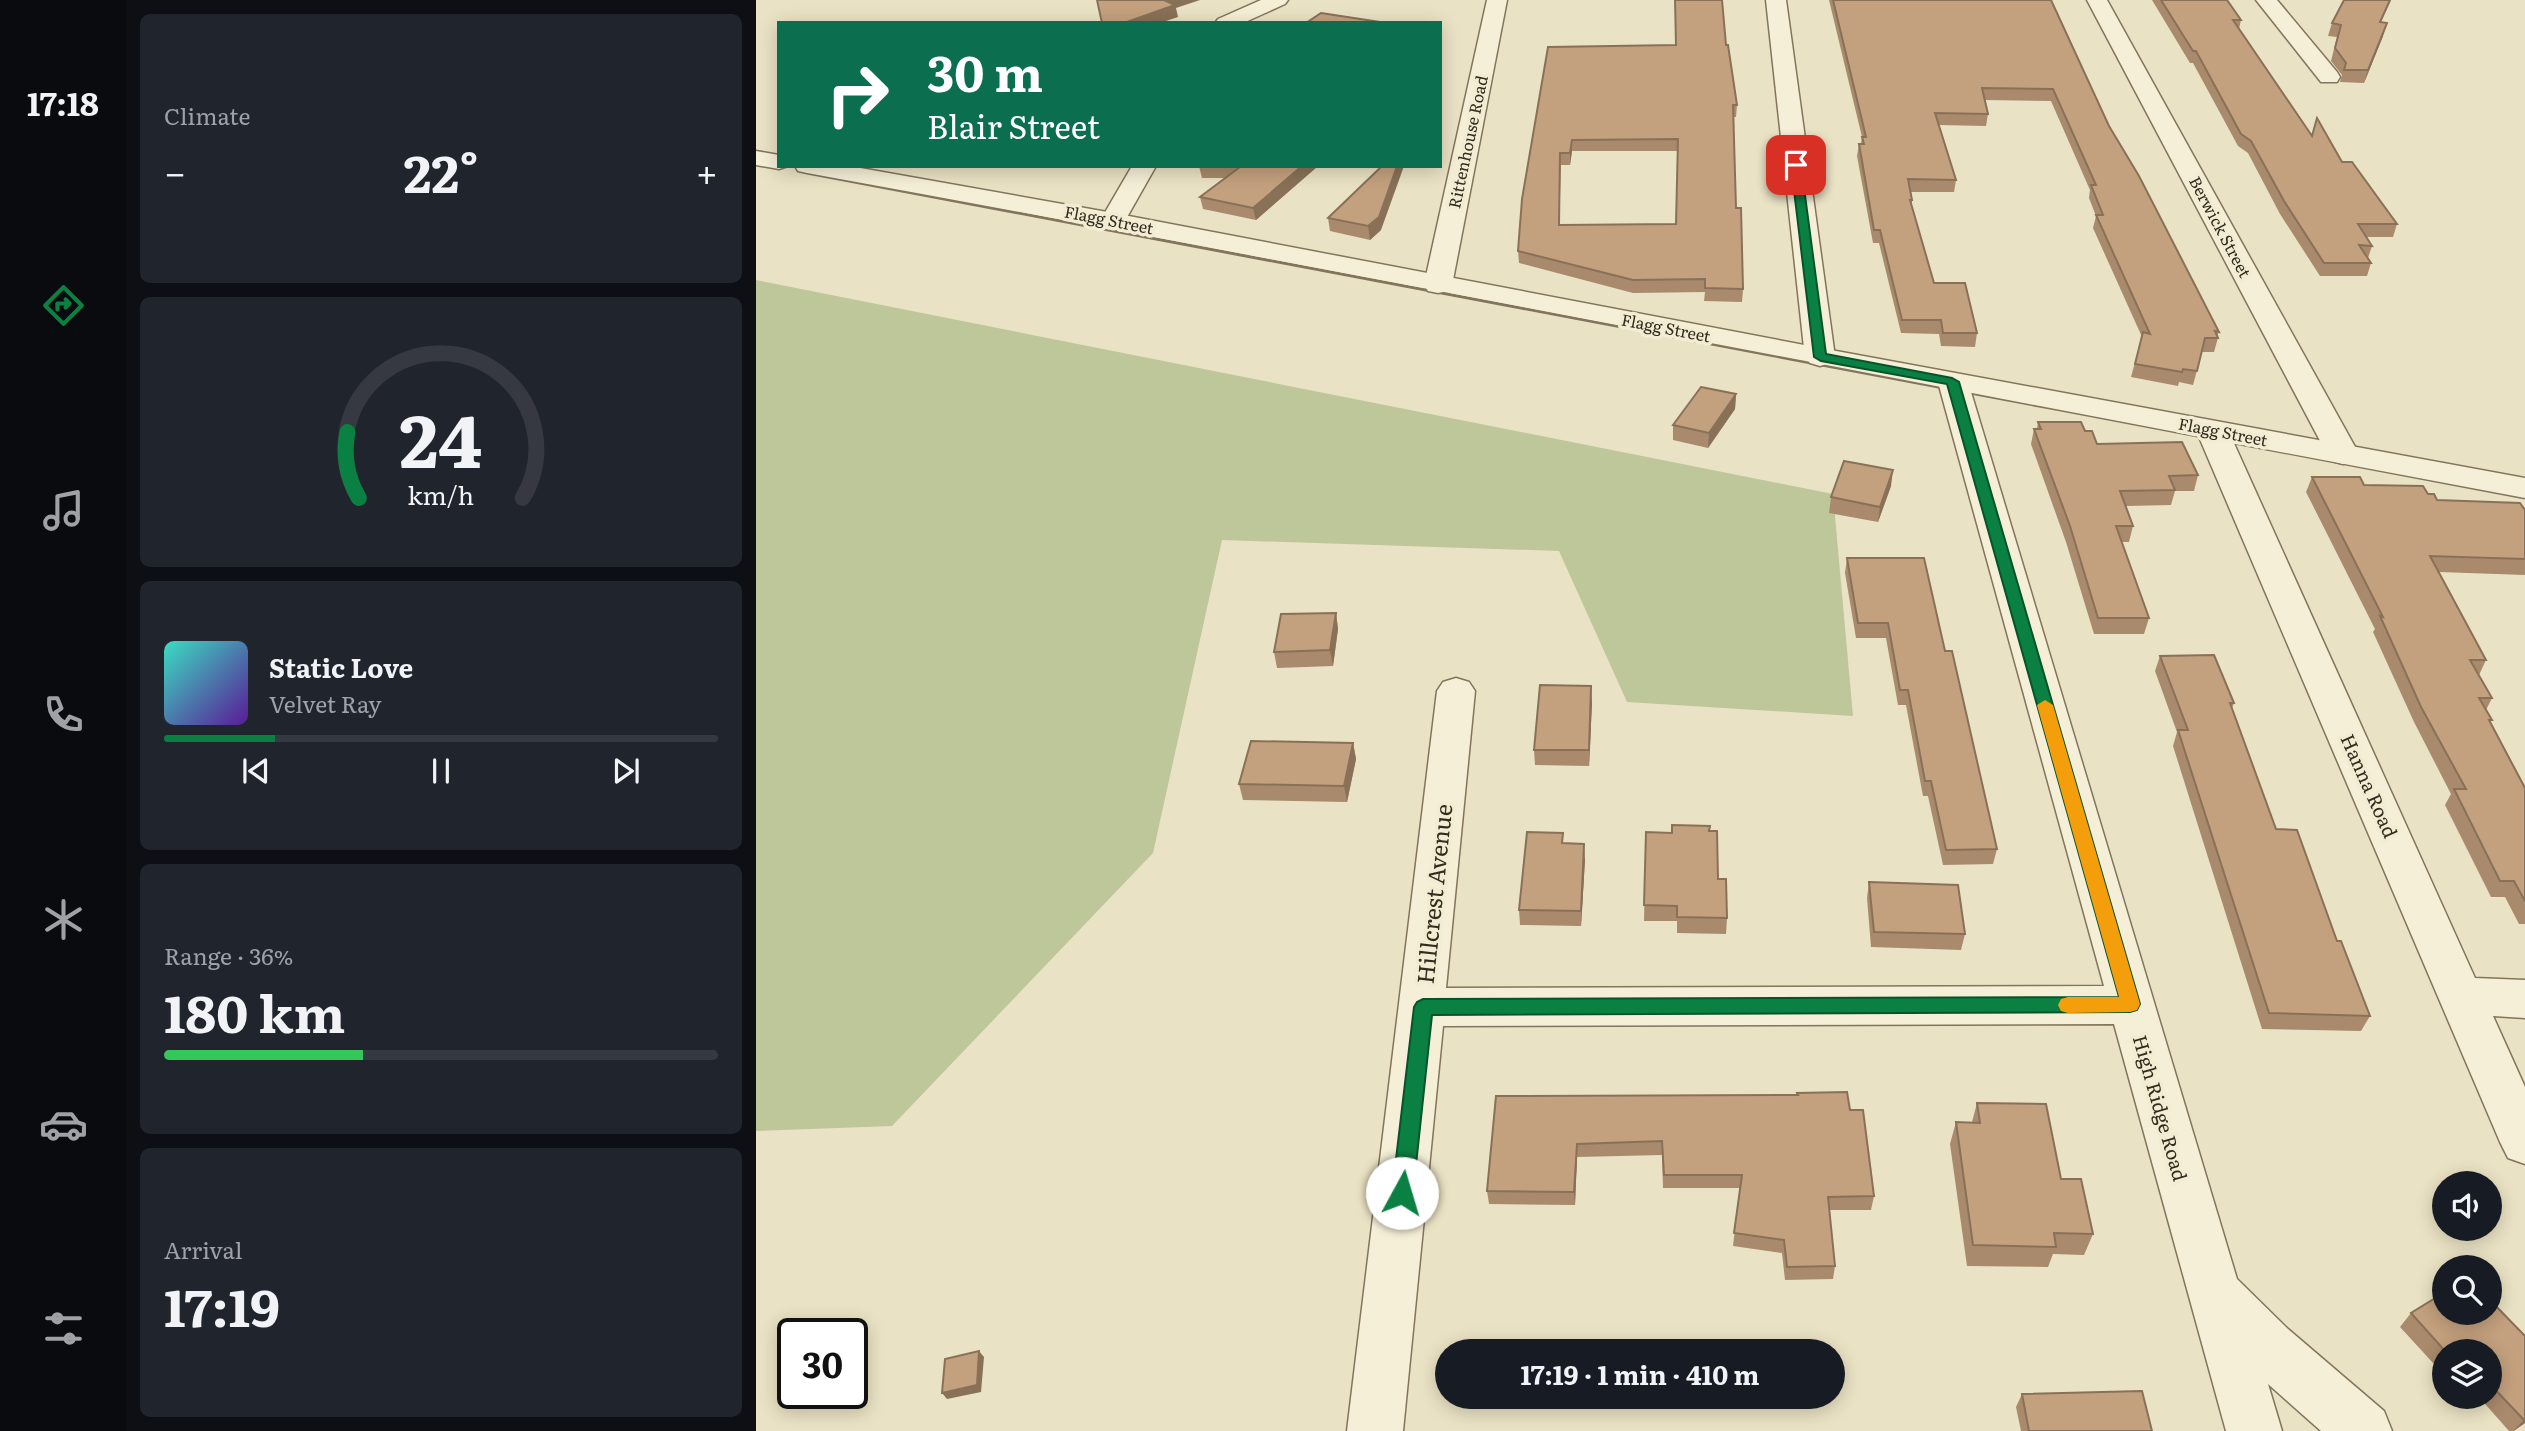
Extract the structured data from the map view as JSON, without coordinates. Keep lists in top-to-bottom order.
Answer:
{
  "streets": {
    "street": [
      "Rittenhouse Road",
      "Flagg Street",
      "Berwick Street",
      "Hanna Road",
      "Hillcrest Avenue",
      "High Ridge Road"
    ]
  },
  "crossings": [
    ["Rittenhouse Road", "Flagg Street"],
    ["Flagg Street", "Berwick Street"],
    ["Flagg Street", "Hanna Road"],
    ["Flagg Street", "High Ridge Road"]
  ],
  "page": {
    "tabs": "17:18",
    "tile": [
      "Climate",
      ["Range · 36%", "180 km"],
      ["Arrival", "17:19"]
    ],
    "turn": ["30 m", "Blair Street"],
    "heat": ["−", "22°", "+"],
    "song": ["Static Love", "Velvet Ray"],
    "limit": "30",
    "trip": "17:19 · 1 min · 410 m",
    "gauge": ["24", "km/h"]
  }
}
